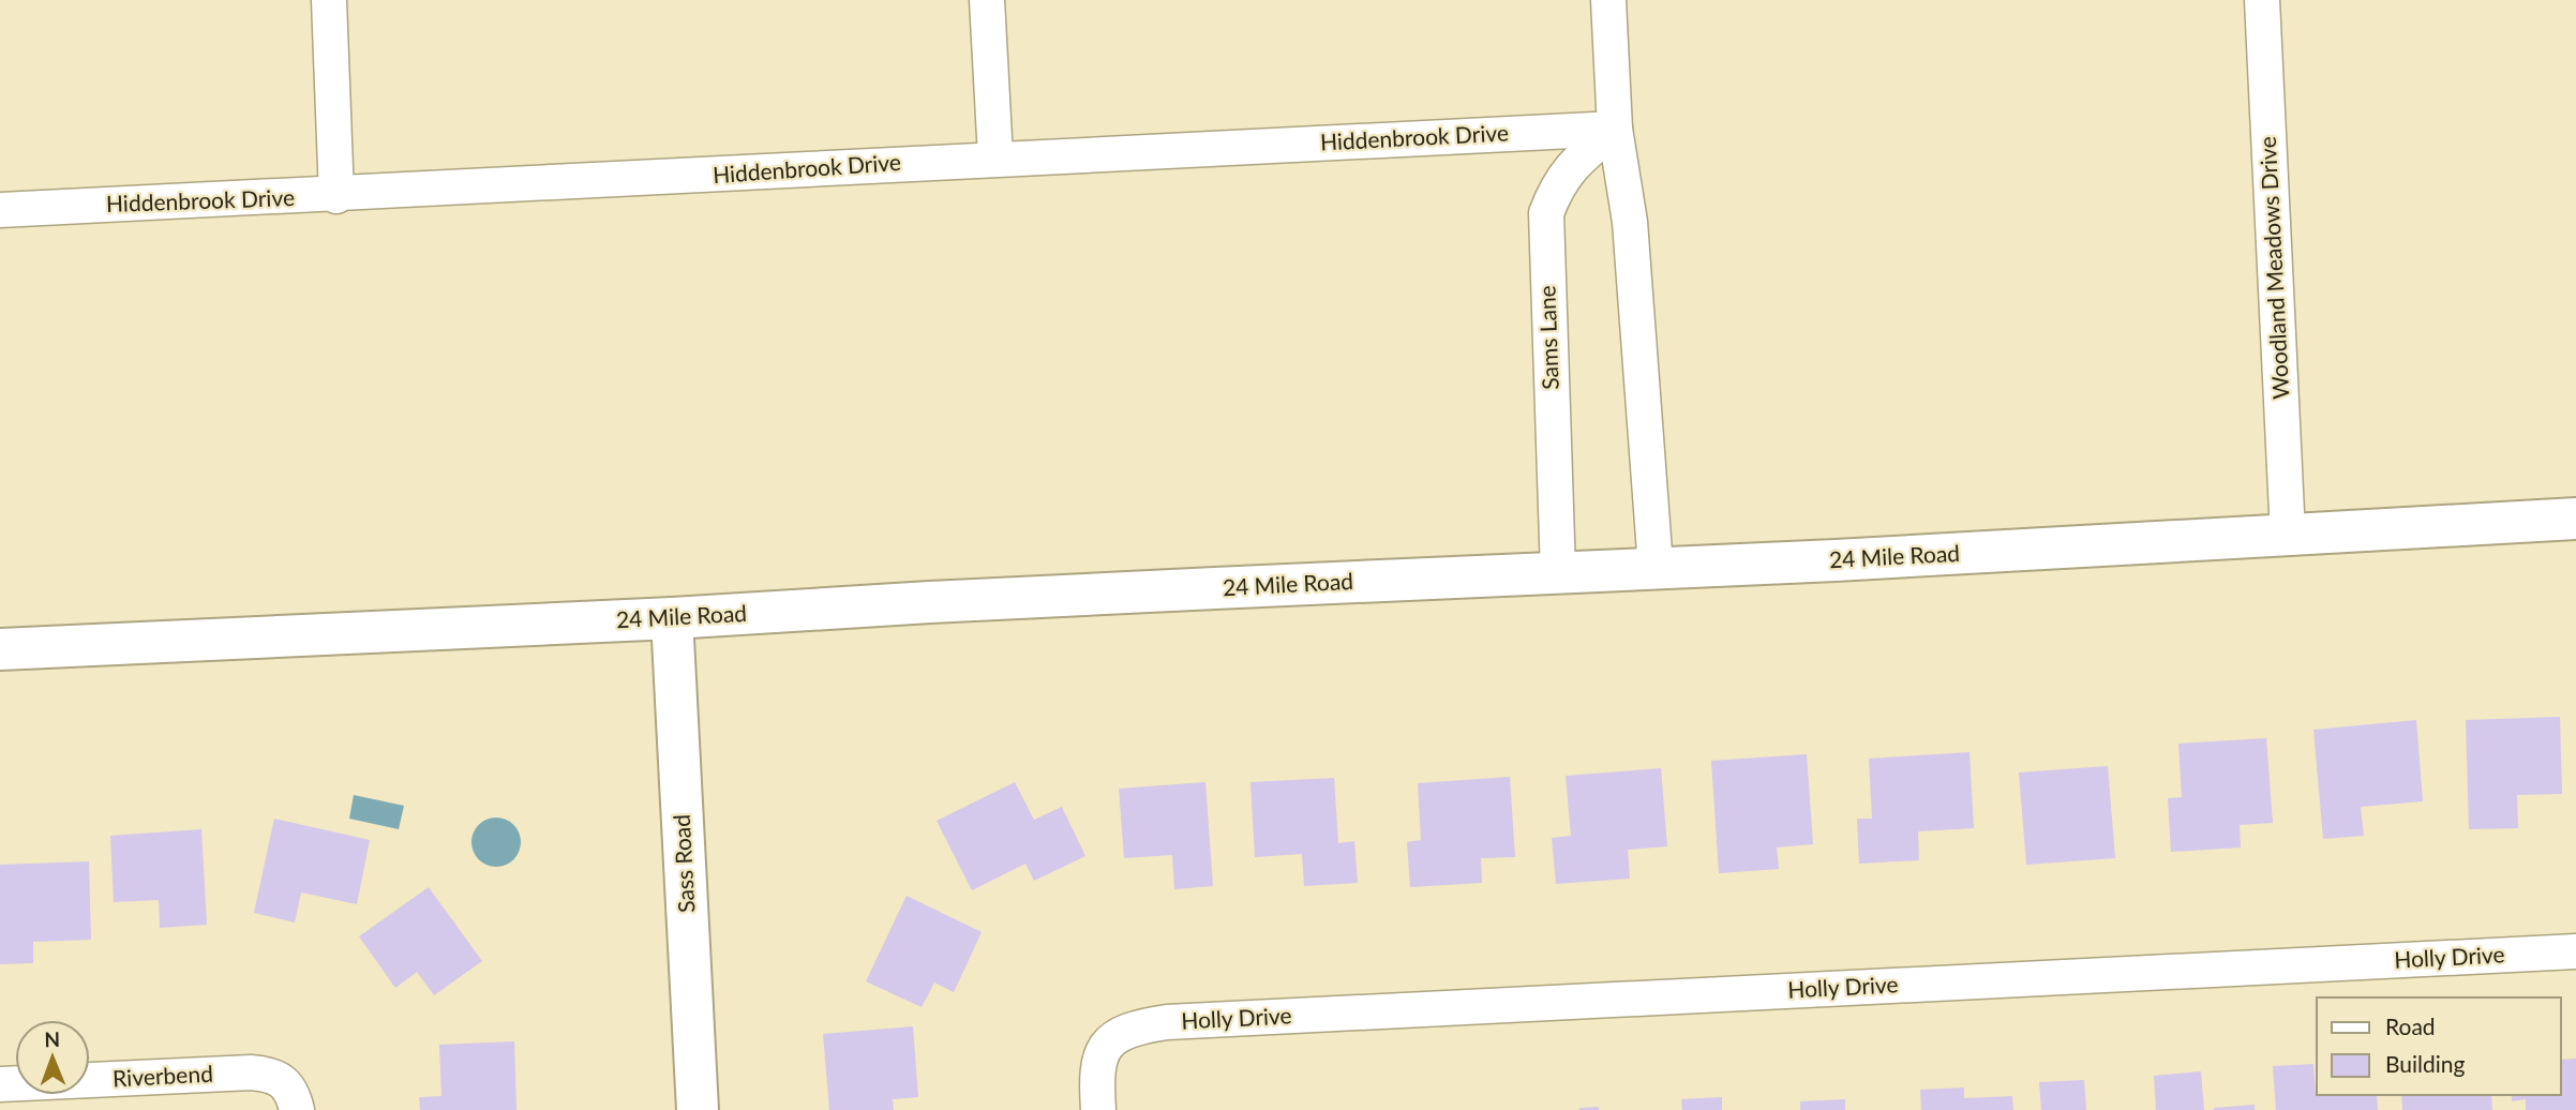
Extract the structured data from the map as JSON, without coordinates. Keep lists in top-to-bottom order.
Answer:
{
  "streets": {
    "street": [
      "Hiddenbrook Drive",
      "Woodland Meadows Drive",
      "Sams Lane",
      "24 Mile Road",
      "Sass Road",
      "Holly Drive",
      "Riverbend"
    ]
  },
  "crossings": [
    ["Hiddenbrook Drive", "Sams Lane"],
    ["Woodland Meadows Drive", "24 Mile Road"],
    ["Sams Lane", "24 Mile Road"],
    ["24 Mile Road", "Sass Road"]
  ],
  "legend": ["Road", "Building"],
  "north": "top"
}
